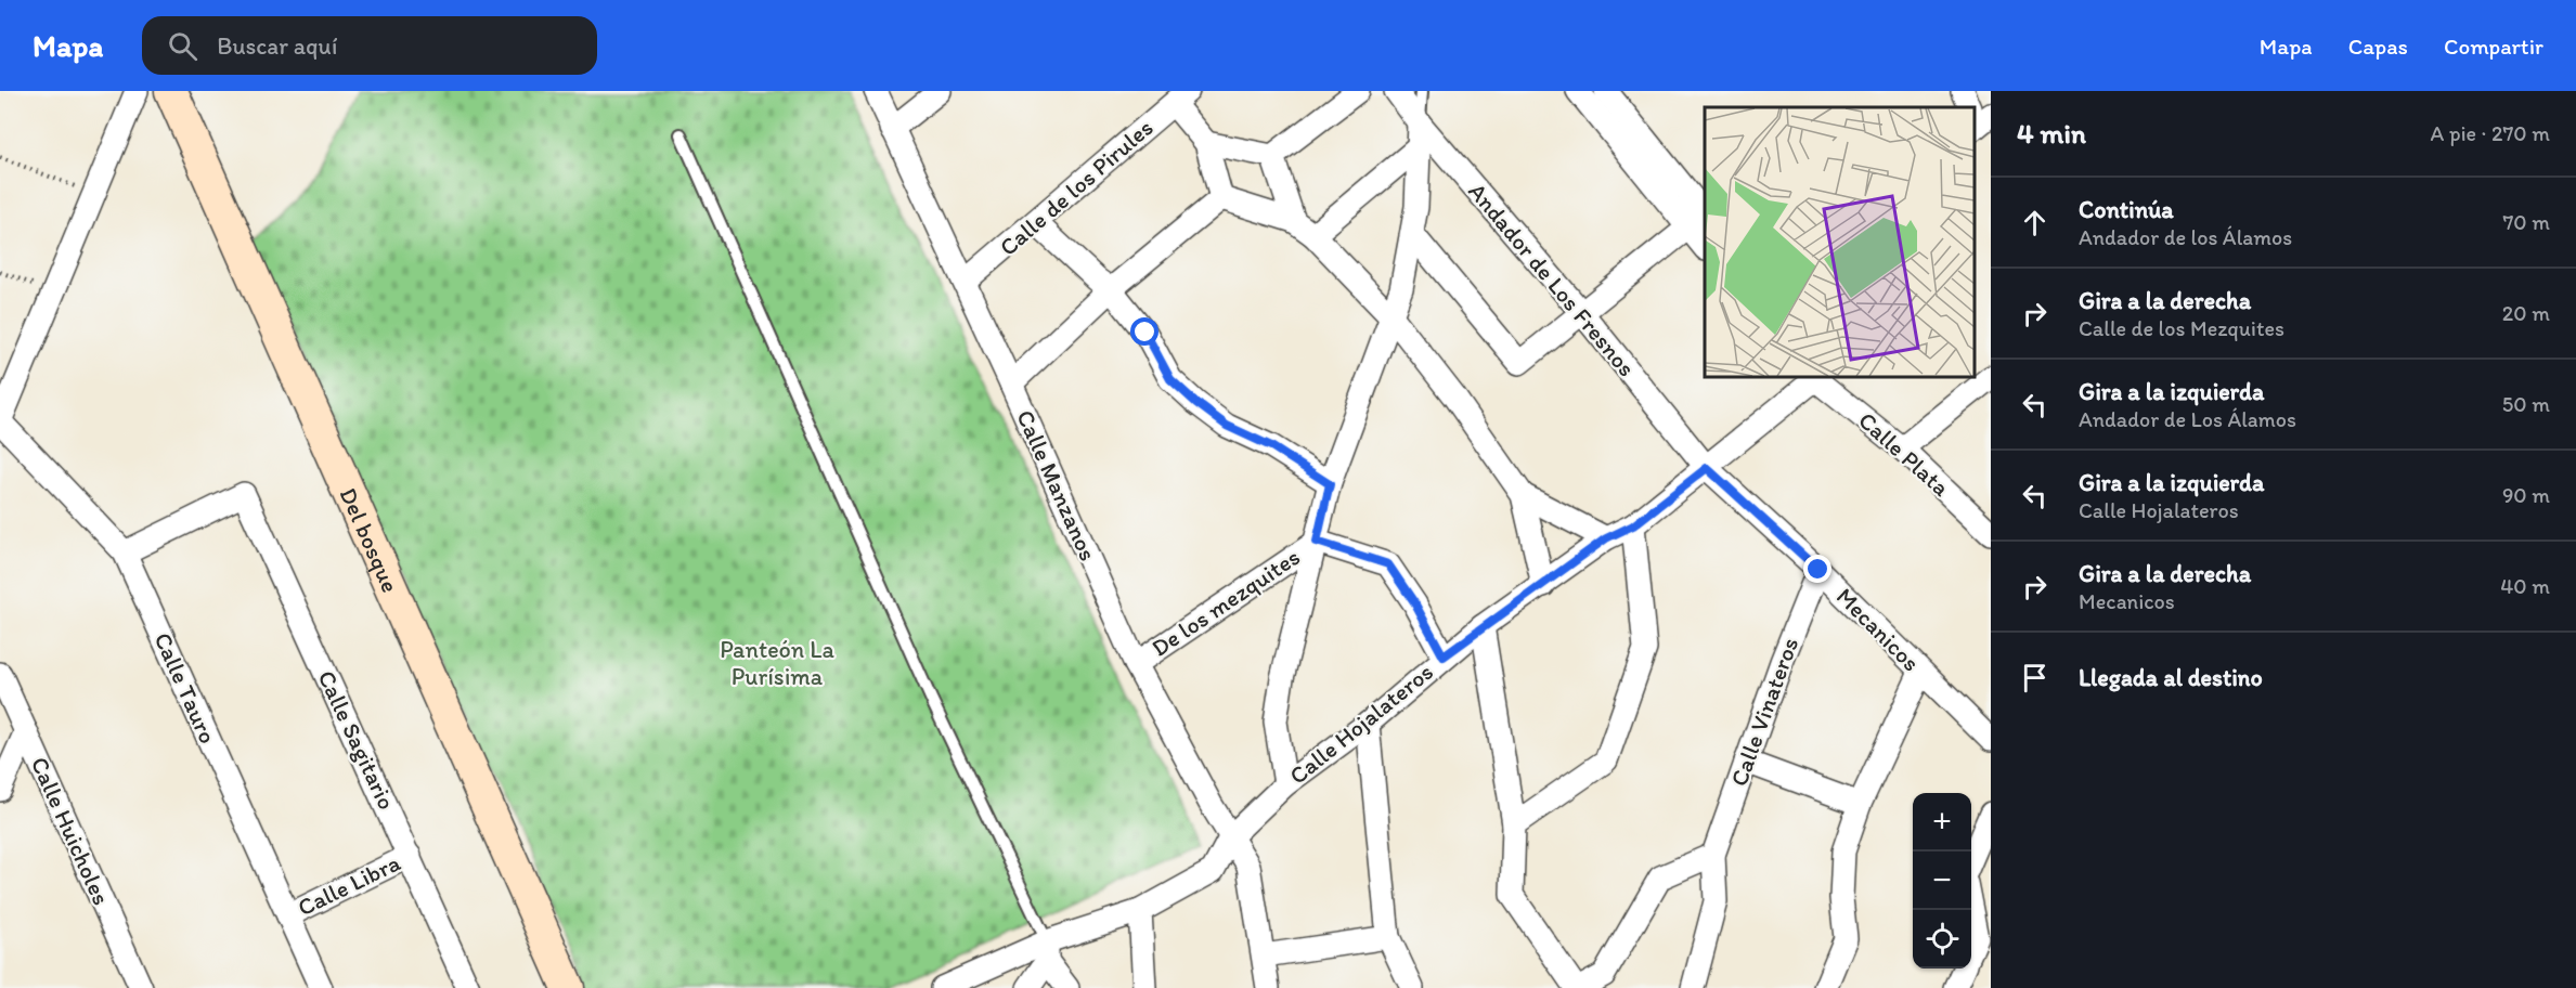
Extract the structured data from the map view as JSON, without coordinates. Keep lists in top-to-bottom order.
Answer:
{
  "streets": {
    "main road": ["Del bosque"],
    "street": [
      "Calle de los Pirules",
      "Andador de Los Fresnos",
      "Calle Plata",
      "Calle Manzanos",
      "De los mezquites",
      "Mecanicos",
      "Calle Tauro",
      "Calle Vinateros",
      "Calle Hojalateros",
      "Calle Sagitario",
      "Calle Huicholes",
      "Calle Libra"
    ]
  },
  "crossings": [
    ["Calle de los Pirules", "Calle Manzanos"],
    ["Andador de Los Fresnos", "Mecanicos"],
    ["Andador de Los Fresnos", "Calle Hojalateros"],
    ["Calle Plata", "Calle Hojalateros"],
    ["Calle Manzanos", "De los mezquites"],
    ["Calle Manzanos", "Calle Hojalateros"],
    ["Mecanicos", "Calle Vinateros"],
    ["Mecanicos", "Calle Hojalateros"],
    ["Calle Tauro", "Calle Sagitario"],
    ["Calle Tauro", "Calle Libra"],
    ["Calle Sagitario", "Calle Libra"]
  ],
  "parks": ["Panteón La Purísima"],
  "page": {
    "header": "Mapa",
    "search": "Buscar aquí",
    "nav": ["Mapa", "Capas", "Compartir"],
    "heading": ["4 min", "A pie · 270 m"],
    "list": [
      ["Continúa", "Andador de los Álamos", "70 m"],
      ["Gira a la derecha", "Calle de los Mezquites", "20 m"],
      ["Gira a la izquierda", "Andador de Los Álamos", "50 m"],
      ["Gira a la izquierda", "Calle Hojalateros", "90 m"],
      ["Gira a la derecha", "Mecanicos", "40 m"],
      "Llegada al destino"
    ],
    "map_buttons": ["+", "−"]
  }
}
